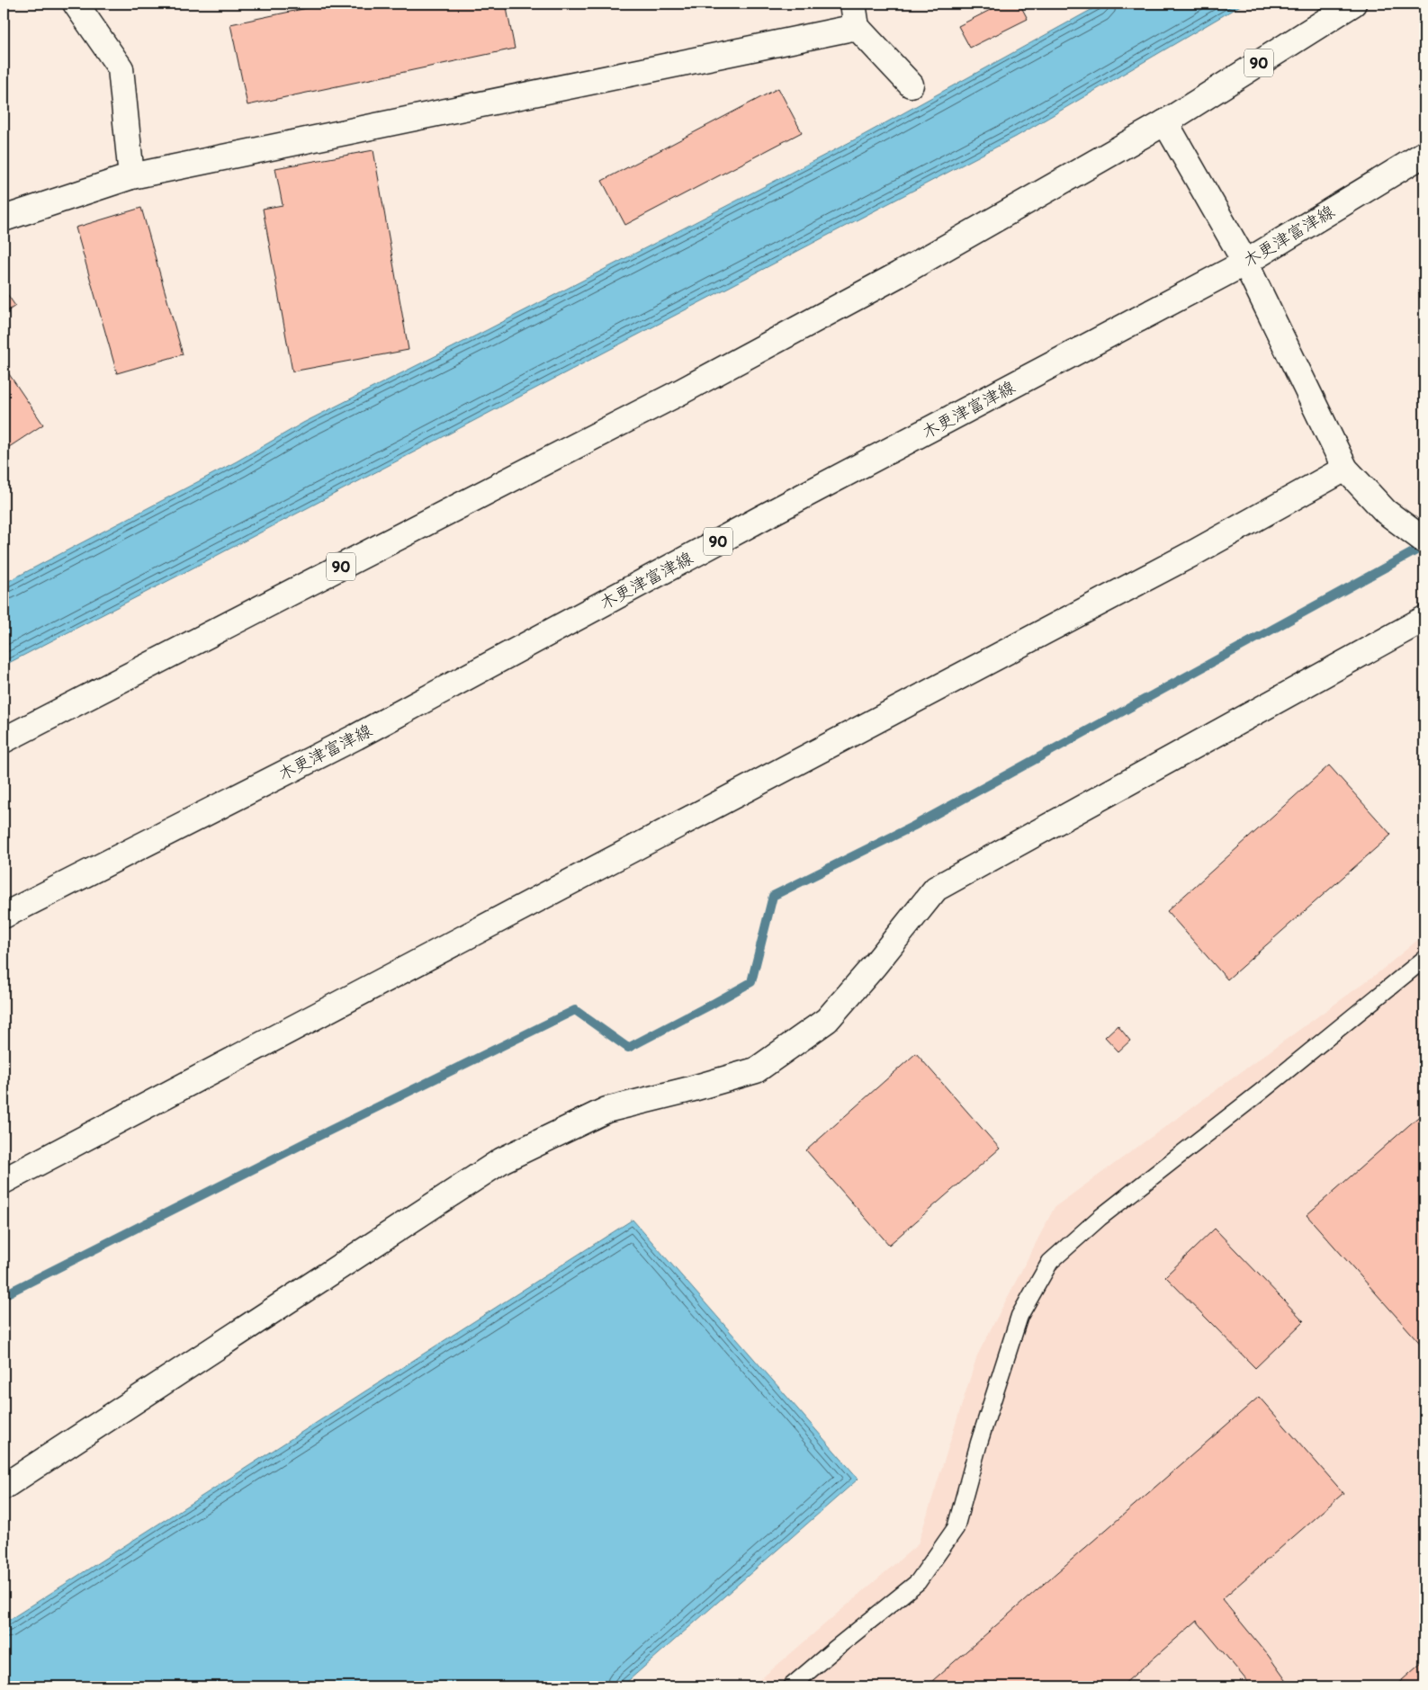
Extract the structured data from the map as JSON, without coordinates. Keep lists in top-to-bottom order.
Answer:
{
  "streets": {
    "street": ["90", "木更津富津線"]
  }
}
